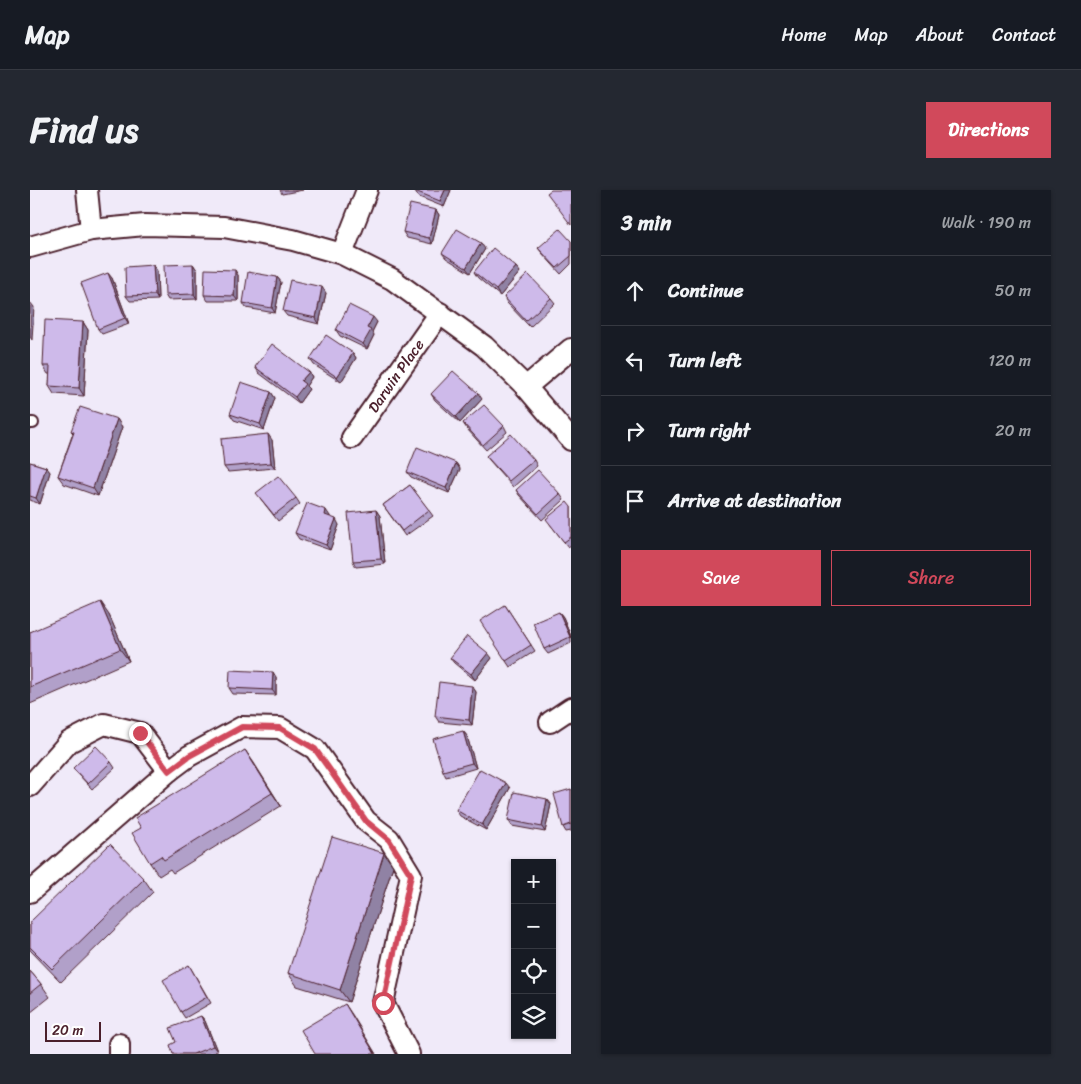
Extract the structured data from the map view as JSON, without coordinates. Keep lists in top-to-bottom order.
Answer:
{
  "streets": {
    "street": ["Darwin Place"]
  },
  "scale_bar": "20 m",
  "page": {
    "header": "Map",
    "nav": [
      "Home",
      "Map",
      "About",
      "Contact"
    ],
    "title": "Find us",
    "buttons": [
      "Directions",
      ["Save", "Share"]
    ],
    "heading": ["3 min", "Walk · 190 m"],
    "list": [
      ["Continue", "50 m"],
      ["Turn left", "120 m"],
      ["Turn right", "20 m"],
      "Arrive at destination"
    ],
    "map_buttons": ["+", "−"],
    "scale": "20 m"
  }
}
